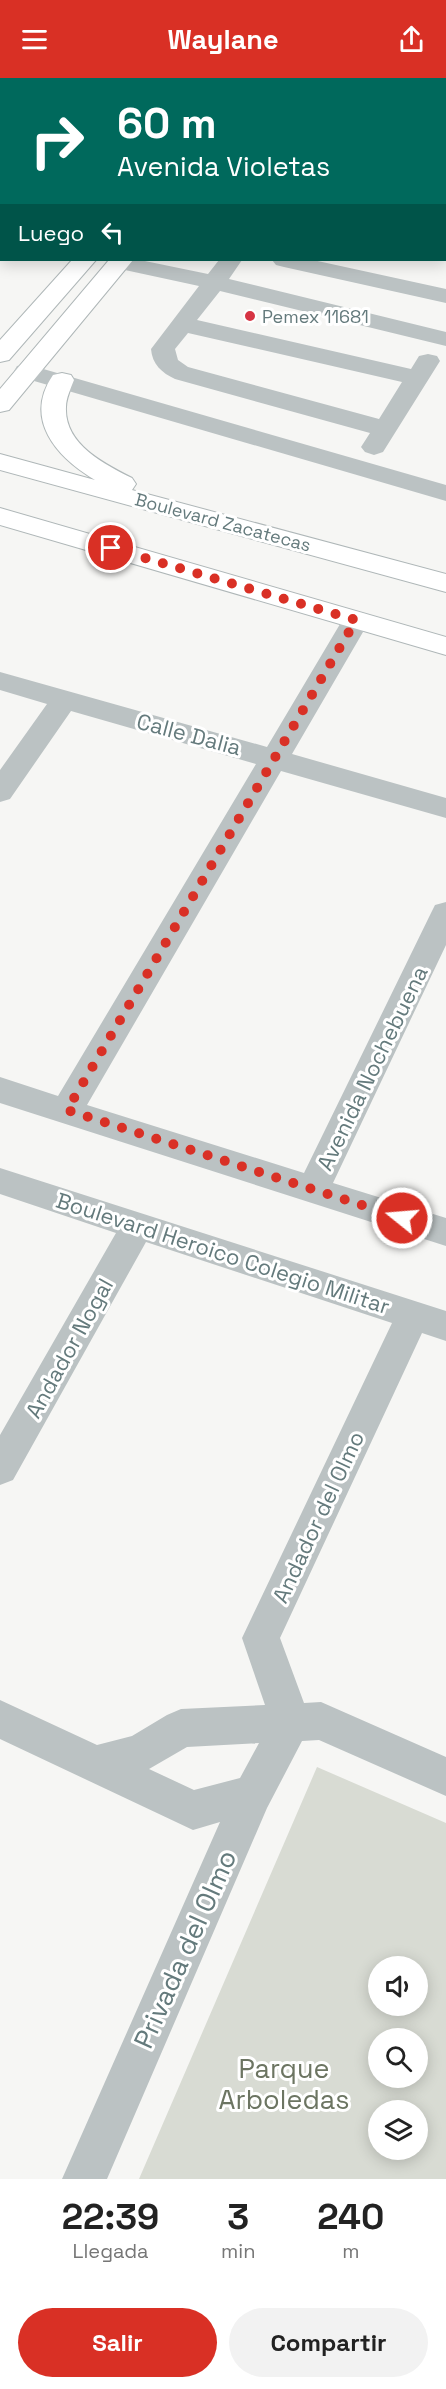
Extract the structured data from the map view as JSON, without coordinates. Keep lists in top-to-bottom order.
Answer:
{
  "streets": {
    "main road": ["Boulevard Zacatecas"],
    "street": [
      "Calle Dalia",
      "Avenida Nochebuena",
      "Boulevard Heroico Colegio Militar",
      "Andador Nogal",
      "Andador del Olmo",
      "Privada del Olmo"
    ]
  },
  "crossings": [
    ["Boulevard Heroico Colegio Militar", "Andador Nogal"],
    ["Boulevard Heroico Colegio Militar", "Andador del Olmo"],
    ["Andador del Olmo", "Privada del Olmo"]
  ],
  "parks": ["Parque Arboledas"],
  "places": ["Pemex 11681"],
  "page": {
    "header": "Waylane",
    "turn": ["60 m", "Avenida Violetas"],
    "then": "Luego",
    "eta": [
      "22:39",
      "Llegada",
      "3",
      "min",
      "240",
      "m"
    ],
    "buttons": ["Salir", "Compartir"]
  }
}
